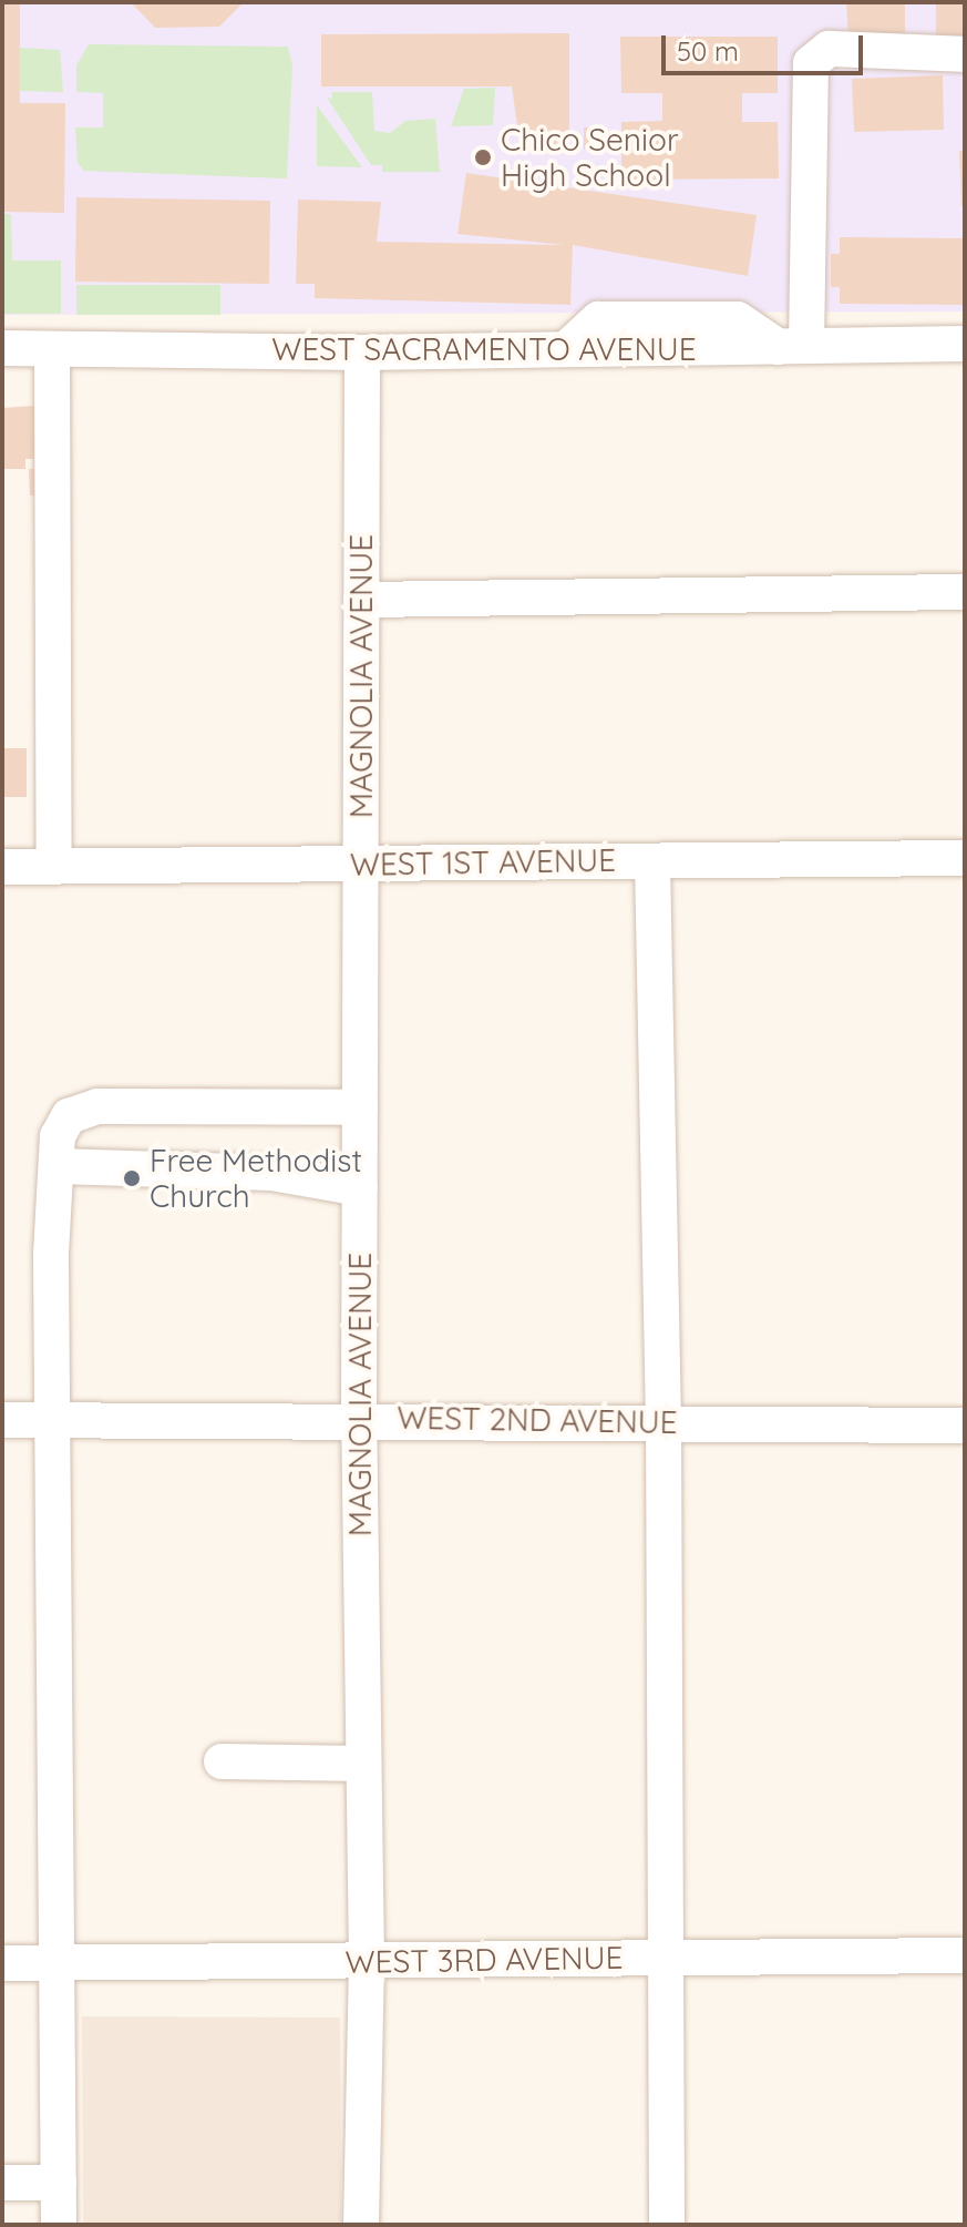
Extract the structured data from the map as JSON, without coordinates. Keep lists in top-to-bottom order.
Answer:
{
  "streets": {
    "street": [
      "WEST SACRAMENTO AVENUE",
      "MAGNOLIA AVENUE",
      "WEST 1ST AVENUE",
      "WEST 2ND AVENUE",
      "WEST 3RD AVENUE"
    ]
  },
  "crossings": [
    ["WEST SACRAMENTO AVENUE", "MAGNOLIA AVENUE"],
    ["MAGNOLIA AVENUE", "WEST 1ST AVENUE"],
    ["MAGNOLIA AVENUE", "WEST 2ND AVENUE"],
    ["MAGNOLIA AVENUE", "WEST 3RD AVENUE"]
  ],
  "places": ["Chico Senior High School", "Free Methodist Church"],
  "scale_bar": "50 m"
}
